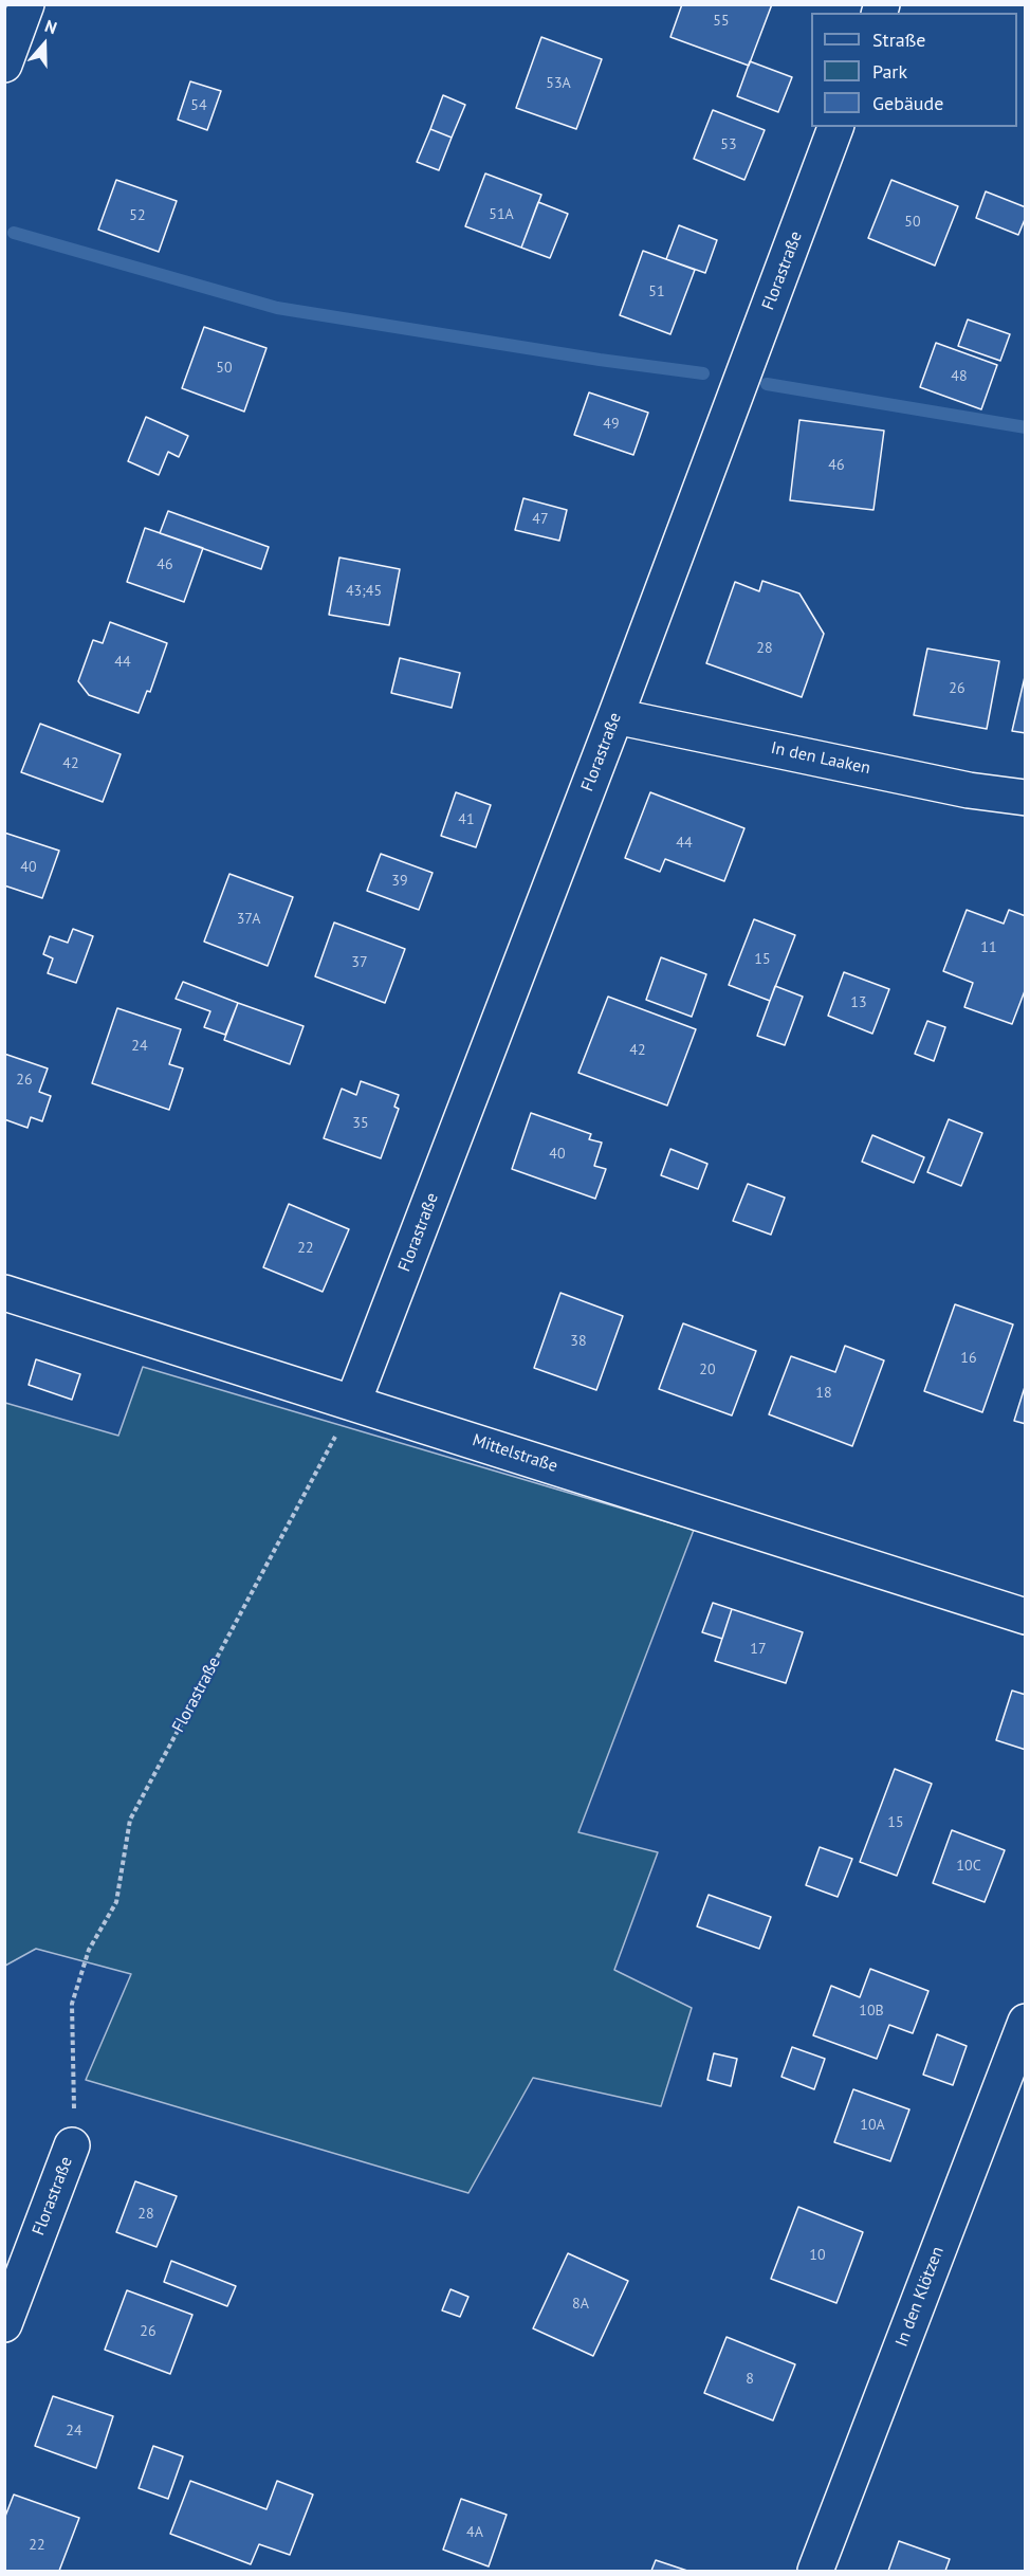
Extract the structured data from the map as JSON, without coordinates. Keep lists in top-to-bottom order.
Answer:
{
  "streets": {
    "street": [
      "Florastraße",
      "In den Laaken",
      "Mittelstraße",
      "In den Klötzen"
    ]
  },
  "crossings": [
    ["Florastraße", "In den Laaken"],
    ["Florastraße", "Mittelstraße"]
  ],
  "house_numbers": [
    "55",
    "53A",
    "54",
    "53",
    "51A",
    "52",
    "50",
    "51",
    "50",
    "48",
    "49",
    "46",
    "47",
    "46",
    "43;45",
    "28",
    "44",
    "26",
    "42",
    "41",
    "44",
    "40",
    "39",
    "37A",
    "11",
    "15",
    "37",
    "13",
    "24",
    "42",
    "26",
    "35",
    "40",
    "22",
    "38",
    "16",
    "20",
    "18",
    "17",
    "15",
    "10C",
    "10B",
    "10A",
    "28",
    "10",
    "8A",
    "26",
    "8",
    "24",
    "4A",
    "22"
  ],
  "legend": ["Straße", "Park", "Gebäude"],
  "north": "top"
}
